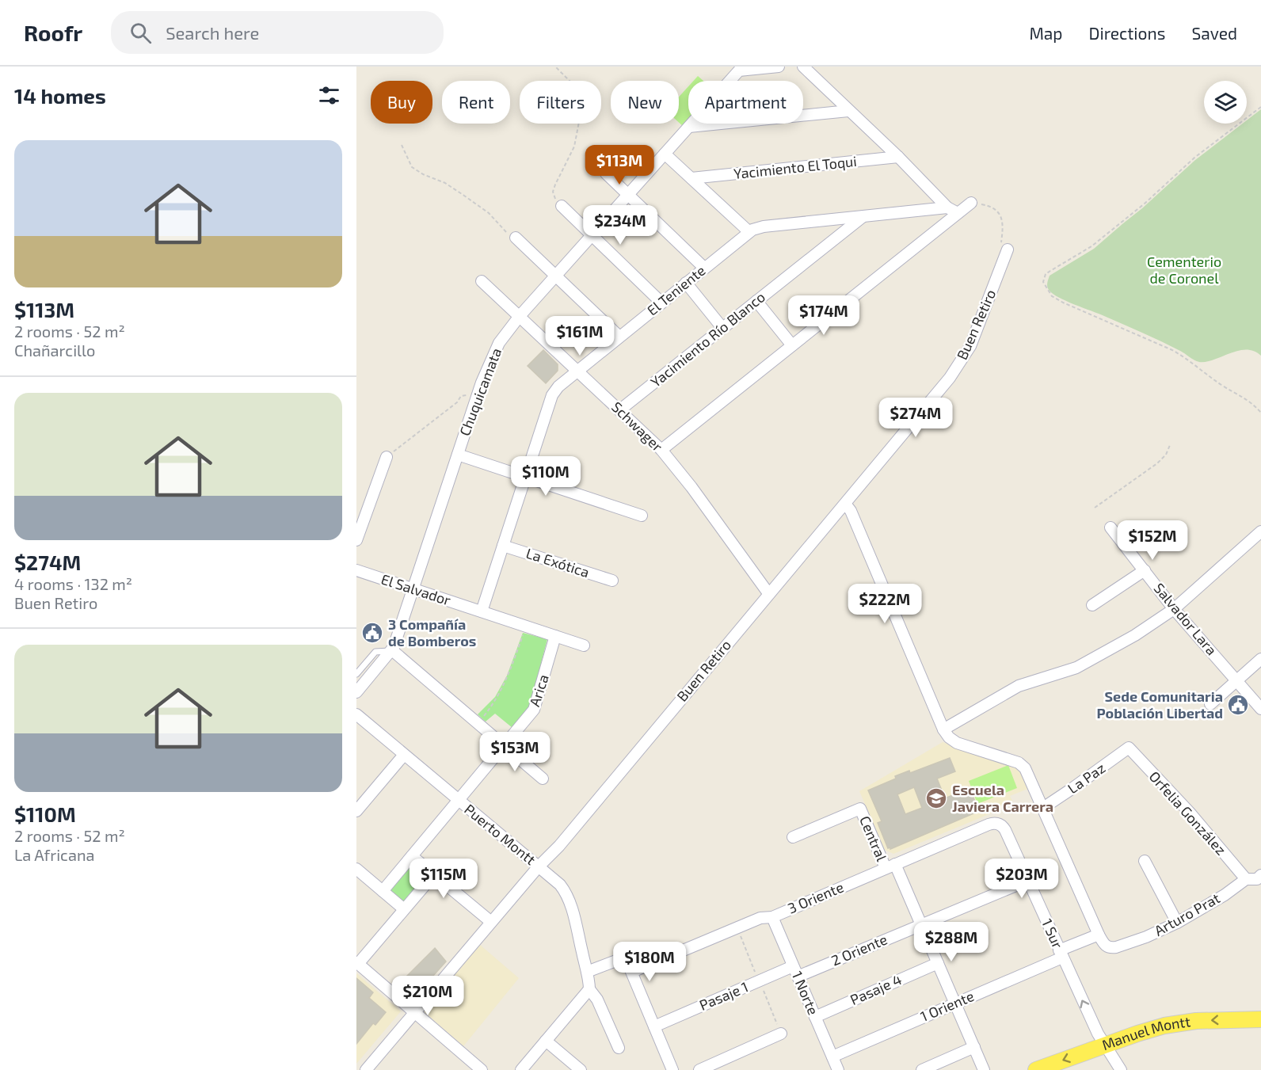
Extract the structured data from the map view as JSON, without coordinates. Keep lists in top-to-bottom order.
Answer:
{
  "streets": {
    "main road": ["Manuel Montt"],
    "street": [
      "Yacimiento El Toqui",
      "El Teniente",
      "Buen Retiro",
      "Yacimiento Río Blanco",
      "Chuquicamata",
      "Schwager",
      "La Exótica",
      "El Salvador",
      "Salvador Lara",
      "Arica",
      "La Paz",
      "Orfelia González",
      "Puerto Montt",
      "Central",
      "3 Oriente",
      "Arturo Prat",
      "1 Sur",
      "2 Oriente",
      "Pasaje 4",
      "1 Norte",
      "Pasaje 1",
      "1 Oriente"
    ]
  },
  "crossings": [
    ["El Teniente", "Yacimiento Río Blanco"],
    ["El Teniente", "Schwager"],
    ["El Teniente", "La Exótica"],
    ["El Teniente", "El Salvador"],
    ["Buen Retiro", "Schwager"],
    ["Buen Retiro", "Puerto Montt"],
    ["Yacimiento Río Blanco", "Schwager"],
    ["Chuquicamata", "Schwager"],
    ["Chuquicamata", "El Salvador"],
    ["El Salvador", "Arica"],
    ["Arica", "Puerto Montt"],
    ["La Paz", "Orfelia González"],
    ["Orfelia González", "Arturo Prat"],
    ["Central", "3 Oriente"],
    ["Central", "2 Oriente"],
    ["Central", "Pasaje 4"],
    ["Central", "1 Oriente"],
    ["3 Oriente", "1 Sur"],
    ["3 Oriente", "1 Norte"],
    ["Arturo Prat", "1 Oriente"],
    ["1 Sur", "2 Oriente"],
    ["1 Sur", "1 Oriente"],
    ["1 Sur", "Manuel Montt"],
    ["2 Oriente", "1 Norte"],
    ["2 Oriente", "Pasaje 1"],
    ["Pasaje 4", "1 Norte"],
    ["1 Norte", "Pasaje 1"],
    ["1 Norte", "1 Oriente"]
  ],
  "one_way": ["1 Sur", "Manuel Montt"],
  "parks": ["Cementerio de Coronel"],
  "places": {
    "public building": ["3 Compañía de Bomberos", "Sede Comunitaria Población Libertad"],
    "school or university": ["Escuela Javiera Carrera"]
  },
  "page": {
    "header": "Roofr",
    "search": "Search here",
    "nav": ["Map", "Directions", "Saved"],
    "heading": "14 homes",
    "chip": [
      "Buy",
      "Rent",
      "Filters",
      "New",
      "Apartment"
    ],
    "list": [
      {
        "name": "$113M",
        "note": "2 rooms · 52 m² · Chañarcillo"
      },
      {
        "name": "$274M",
        "note": "4 rooms · 132 m² · Buen Retiro"
      },
      {
        "name": "$110M",
        "note": "2 rooms · 52 m² · La Africana"
      }
    ],
    "price": [
      "$113M",
      "$234M",
      "$174M",
      "$161M",
      "$274M",
      "$110M",
      "$152M",
      "$222M",
      "$153M",
      "$115M",
      "$203M",
      "$288M",
      "$180M",
      "$210M"
    ]
  }
}
